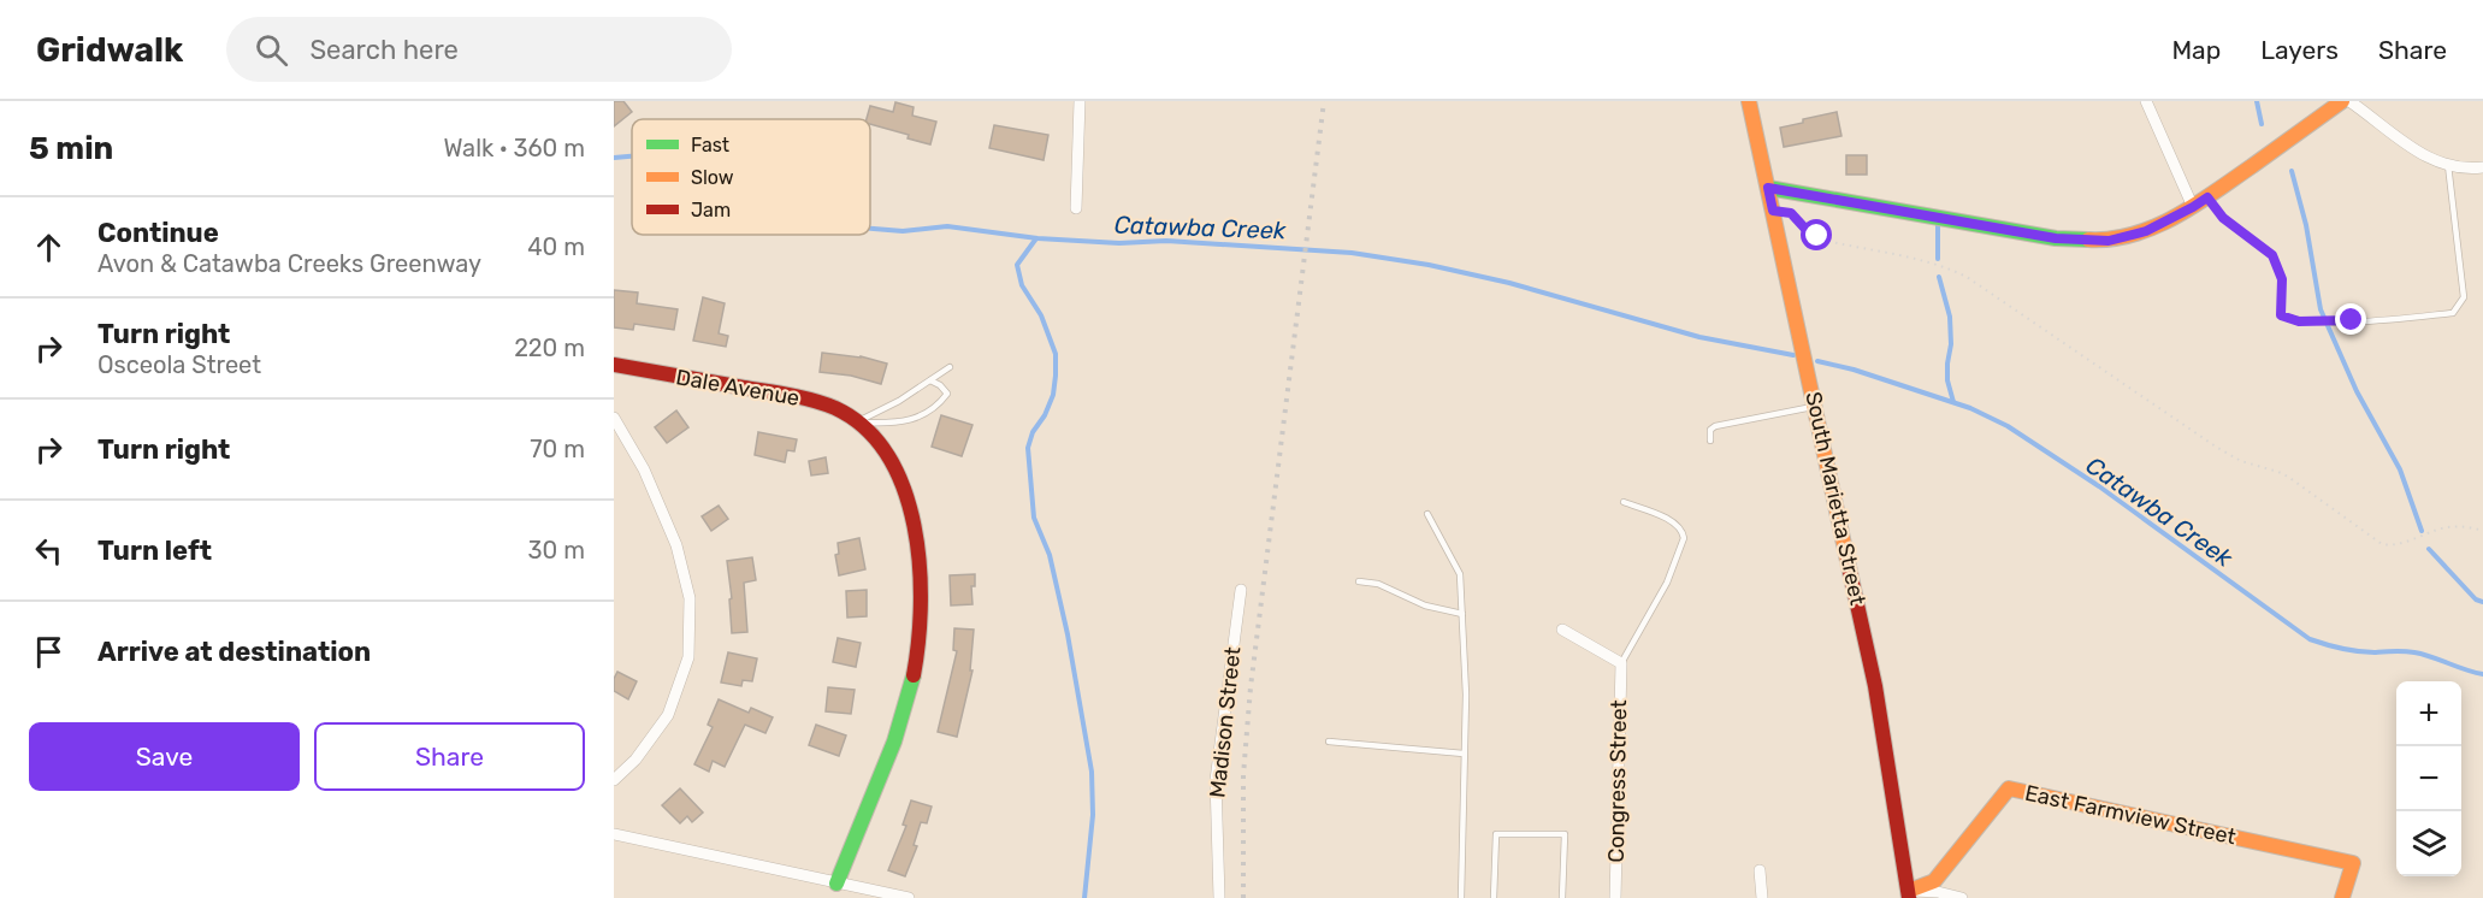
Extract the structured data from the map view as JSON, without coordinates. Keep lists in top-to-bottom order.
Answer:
{
  "streets": {
    "street": [
      "Dale Avenue",
      "South Marietta Street",
      "Madison Street",
      "Congress Street",
      "East Farmview Street"
    ]
  },
  "crossings": [
    ["South Marietta Street", "East Farmview Street"]
  ],
  "water": ["Catawba Creek"],
  "legend": ["Fast", "Slow", "Jam"],
  "page": {
    "header": "Gridwalk",
    "search": "Search here",
    "nav": ["Map", "Layers", "Share"],
    "heading": ["5 min", "Walk · 360 m"],
    "list": [
      ["Continue", "Avon & Catawba Creeks Greenway", "40 m"],
      ["Turn right", "Osceola Street", "220 m"],
      ["Turn right", "70 m"],
      ["Turn left", "30 m"],
      "Arrive at destination"
    ],
    "map_buttons": ["+", "−"],
    "buttons": ["Save", "Share"]
  }
}
